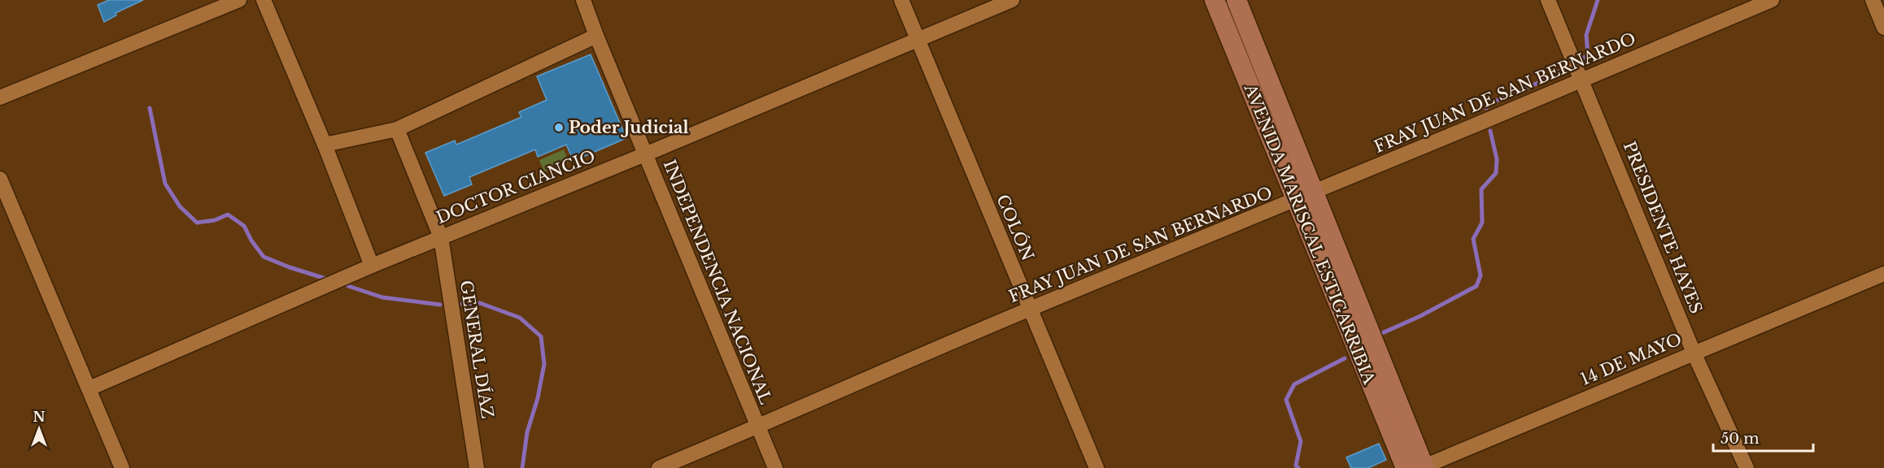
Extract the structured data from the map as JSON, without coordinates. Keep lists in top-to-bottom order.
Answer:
{
  "streets": {
    "main road": ["AVENIDA MARISCAL ESTIGARRIBIA"],
    "street": [
      "FRAY JUAN DE SAN BERNARDO",
      "DOCTOR CIANCIO",
      "COLÓN",
      "PRESIDENTE HAYES",
      "INDEPENDENCIA NACIONAL",
      "GENERAL DÍAZ",
      "14 DE MAYO"
    ]
  },
  "crossings": [
    ["FRAY JUAN DE SAN BERNARDO", "COLÓN"],
    ["FRAY JUAN DE SAN BERNARDO", "PRESIDENTE HAYES"],
    ["FRAY JUAN DE SAN BERNARDO", "AVENIDA MARISCAL ESTIGARRIBIA"],
    ["FRAY JUAN DE SAN BERNARDO", "INDEPENDENCIA NACIONAL"],
    ["DOCTOR CIANCIO", "COLÓN"],
    ["DOCTOR CIANCIO", "INDEPENDENCIA NACIONAL"],
    ["DOCTOR CIANCIO", "GENERAL DÍAZ"],
    ["PRESIDENTE HAYES", "14 DE MAYO"],
    ["AVENIDA MARISCAL ESTIGARRIBIA", "14 DE MAYO"]
  ],
  "places": ["Poder Judicial"],
  "scale_bar": "50 m",
  "north": "top"
}
